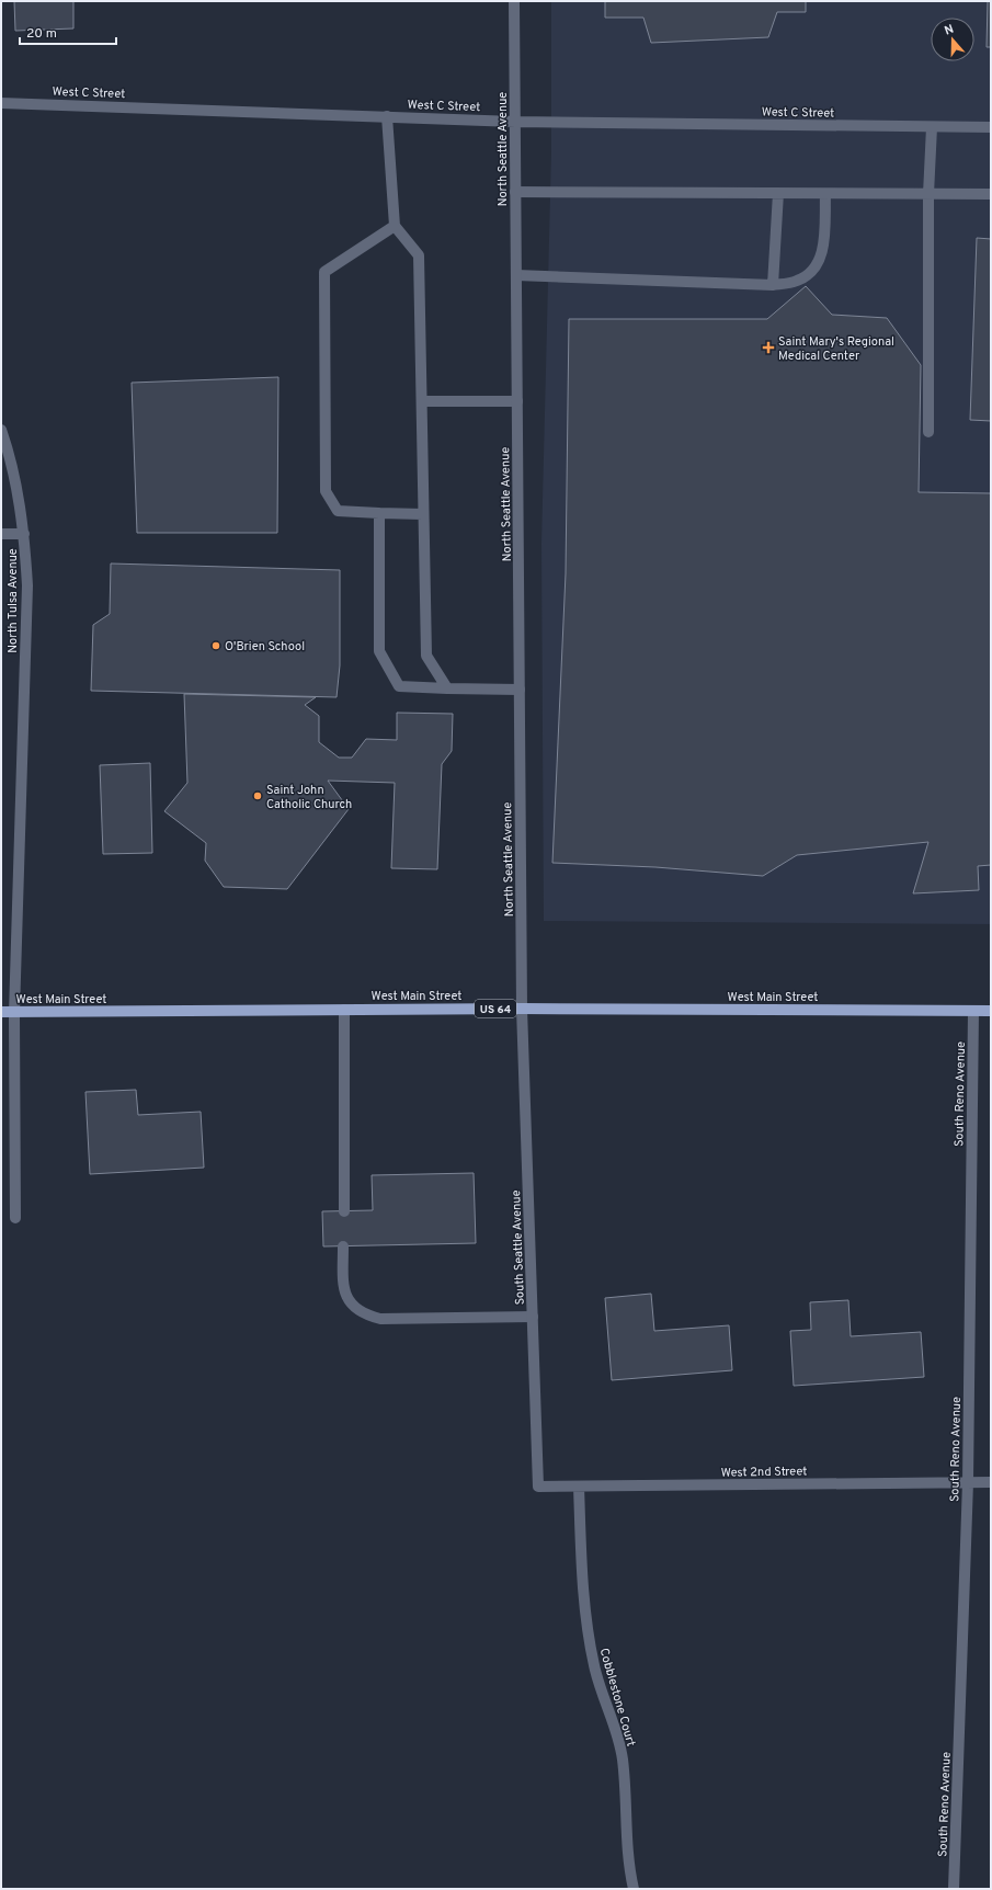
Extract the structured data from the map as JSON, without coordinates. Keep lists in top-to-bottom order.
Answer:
{
  "streets": {
    "main road": ["West Main Street", "US 64"],
    "street": [
      "West C Street",
      "North Seattle Avenue",
      "North Tulsa Avenue",
      "South Reno Avenue",
      "South Seattle Avenue",
      "West 2nd Street",
      "Cobblestone Court"
    ]
  },
  "crossings": [
    ["West C Street", "North Seattle Avenue"],
    ["North Seattle Avenue", "West Main Street"],
    ["North Seattle Avenue", "South Seattle Avenue"],
    ["North Tulsa Avenue", "West Main Street"],
    ["West Main Street", "South Reno Avenue"],
    ["West Main Street", "South Seattle Avenue"],
    ["South Reno Avenue", "West 2nd Street"],
    ["South Seattle Avenue", "West 2nd Street"],
    ["West 2nd Street", "Cobblestone Court"]
  ],
  "places": {
    "health": ["Saint Mary's Regional Medical Center"],
    "other": ["O'Brien School", "Saint John Catholic Church"]
  },
  "scale_bar": "20 m",
  "north": "top"
}
